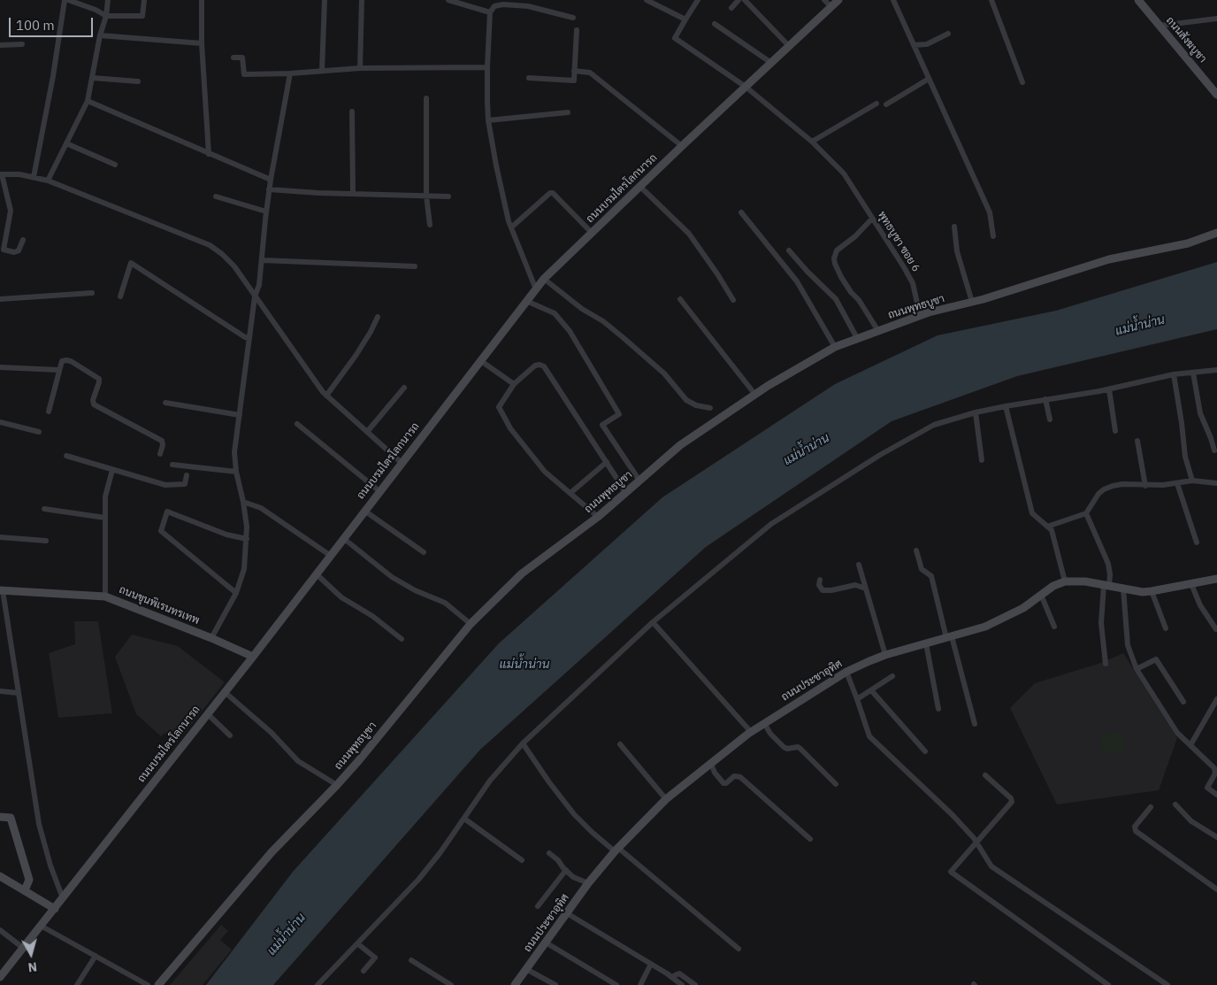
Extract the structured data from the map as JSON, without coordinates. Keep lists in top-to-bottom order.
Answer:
{
  "streets": {
    "street": [
      "ถนนสังฆบูชา",
      "ถนนบรมไตรโลกนารถ",
      "พุทธบูชา ซอย 6",
      "ถนนพุทธบูชา",
      "ถนนขุนพิเรนทรเทพ",
      "ถนนประชาอุทิศ"
    ]
  },
  "crossings": [
    ["ถนนบรมไตรโลกนารถ", "พุทธบูชา ซอย 6"],
    ["ถนนบรมไตรโลกนารถ", "ถนนขุนพิเรนทรเทพ"],
    ["พุทธบูชา ซอย 6", "ถนนพุทธบูชา"]
  ],
  "water": ["แม่น้ำน่าน"],
  "scale_bar": "100 m",
  "north": "bottom"
}
